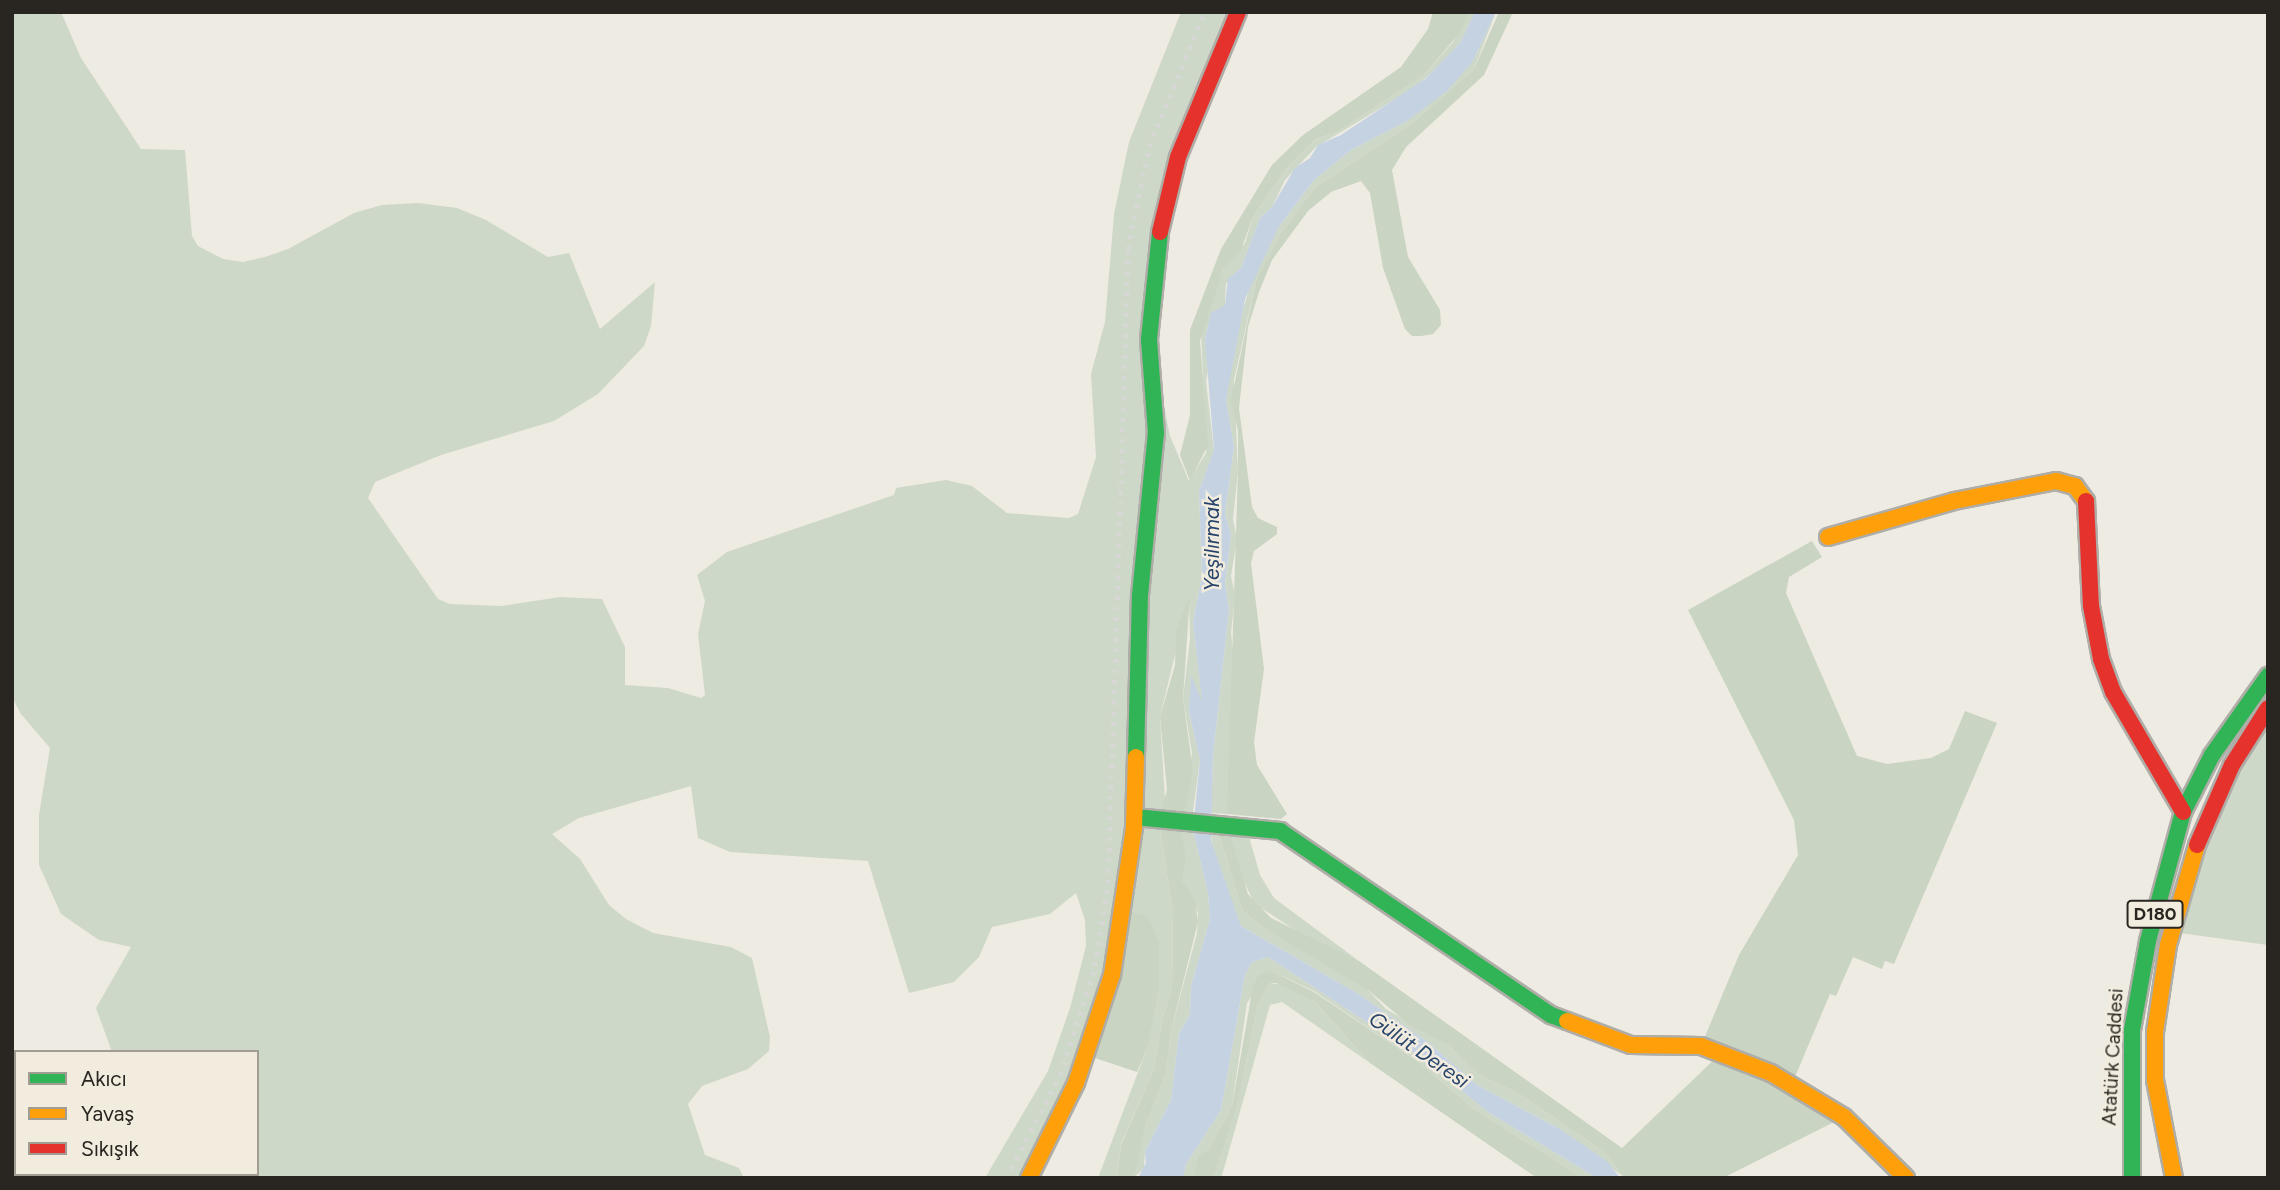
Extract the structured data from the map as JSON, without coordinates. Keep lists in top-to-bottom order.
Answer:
{
  "streets": {
    "main road": ["D180", "Atatürk Caddesi"]
  },
  "water": ["Yeşilırmak", "Gülüt Deresi"],
  "legend": ["Akıcı", "Yavaş", "Sıkışık"]
}
